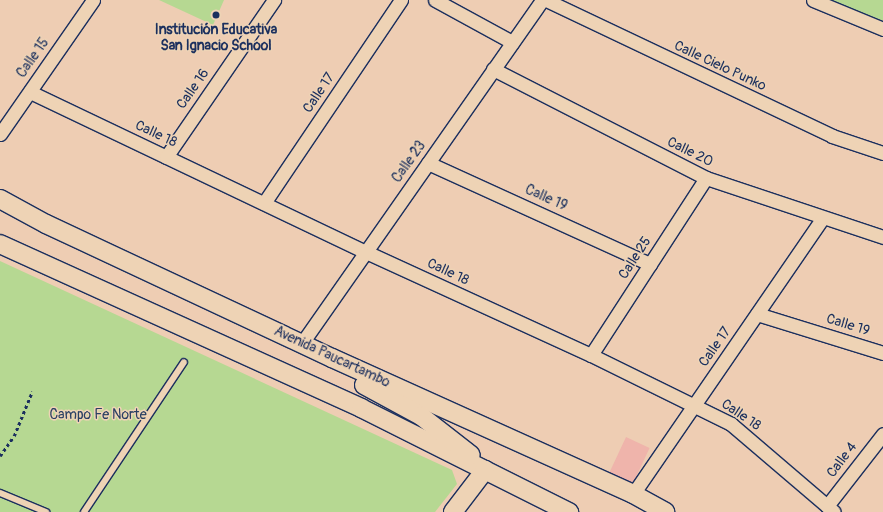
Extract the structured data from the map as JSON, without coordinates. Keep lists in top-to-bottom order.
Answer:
{
  "streets": {
    "main road": ["Avenida Paucartambo"],
    "street": [
      "Calle 15",
      "Calle Cielo Punko",
      "Calle 16",
      "Calle 17",
      "Calle 18",
      "Calle 20",
      "Calle 23",
      "Calle 19",
      "Calle 25",
      "Calle 4"
    ]
  },
  "crossings": [
    ["Calle 15", "Calle 18"],
    ["Calle 16", "Calle 18"],
    ["Calle 17", "Calle 18"],
    ["Calle 17", "Calle 20"],
    ["Calle 17", "Calle 19"],
    ["Calle 17", "Avenida Paucartambo"],
    ["Calle 18", "Calle 23"],
    ["Calle 18", "Calle 25"],
    ["Calle 18", "Calle 4"],
    ["Calle 20", "Calle 23"],
    ["Calle 20", "Calle 25"],
    ["Calle 23", "Calle 19"],
    ["Calle 23", "Avenida Paucartambo"],
    ["Calle 19", "Calle 25"]
  ],
  "parks": ["Campo Fe Norte"],
  "places": ["Institución Educativa San Ignacio School"]
}
